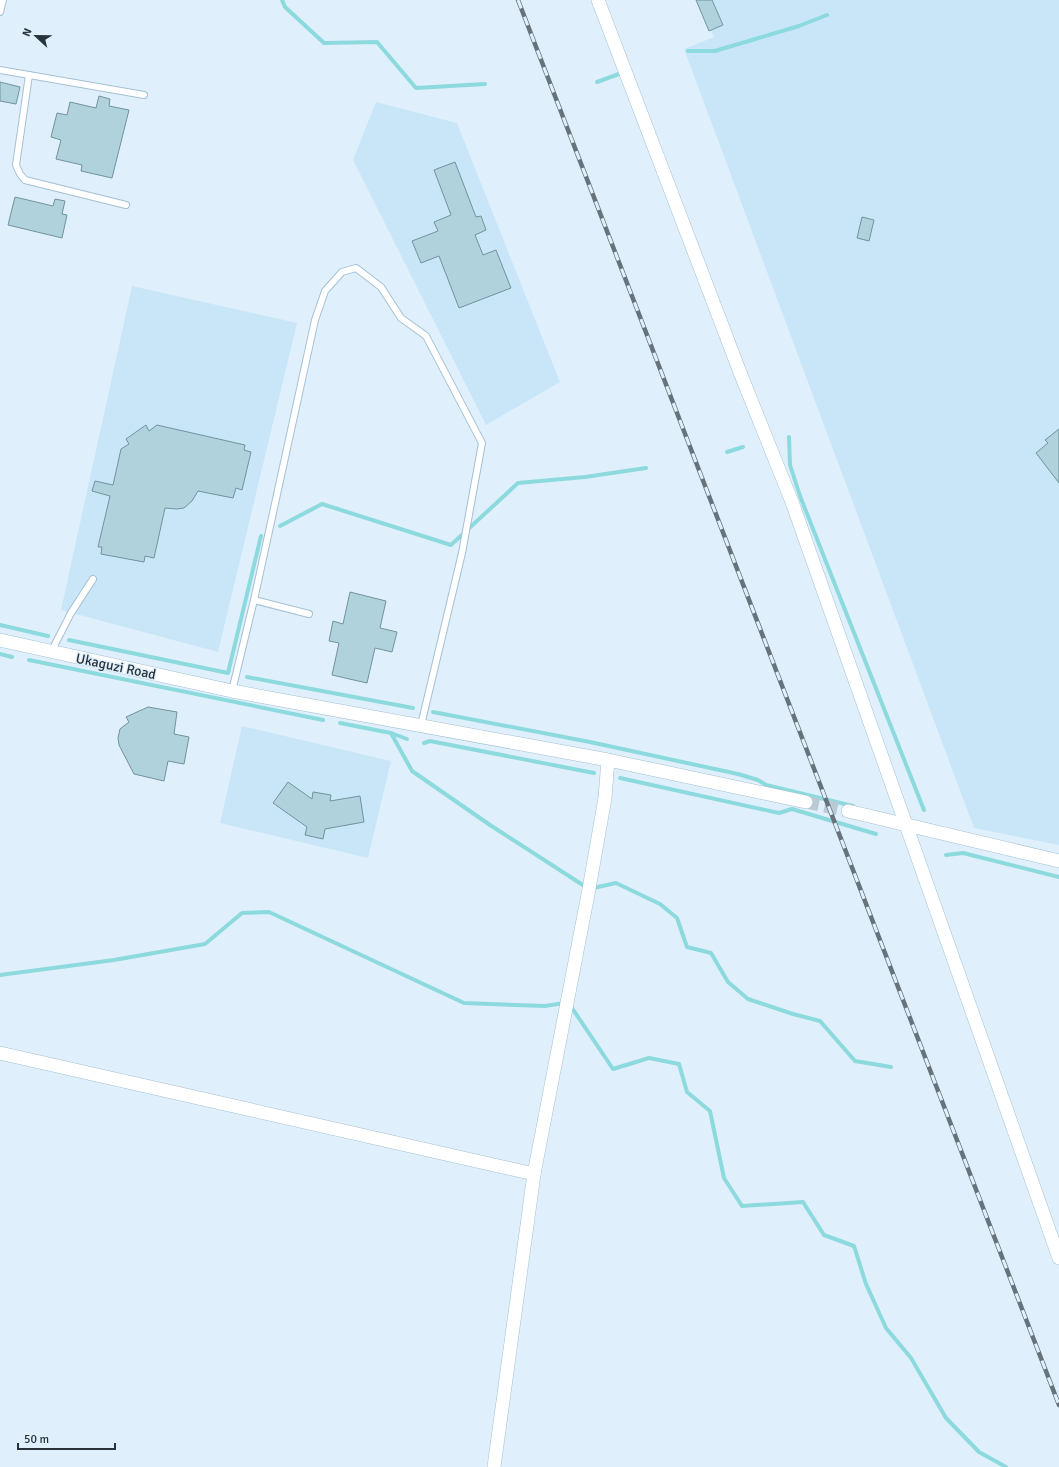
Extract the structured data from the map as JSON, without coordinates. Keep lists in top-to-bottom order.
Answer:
{
  "streets": {
    "street": ["Ukaguzi Road"]
  },
  "scale_bar": "50 m",
  "north": "left"
}
